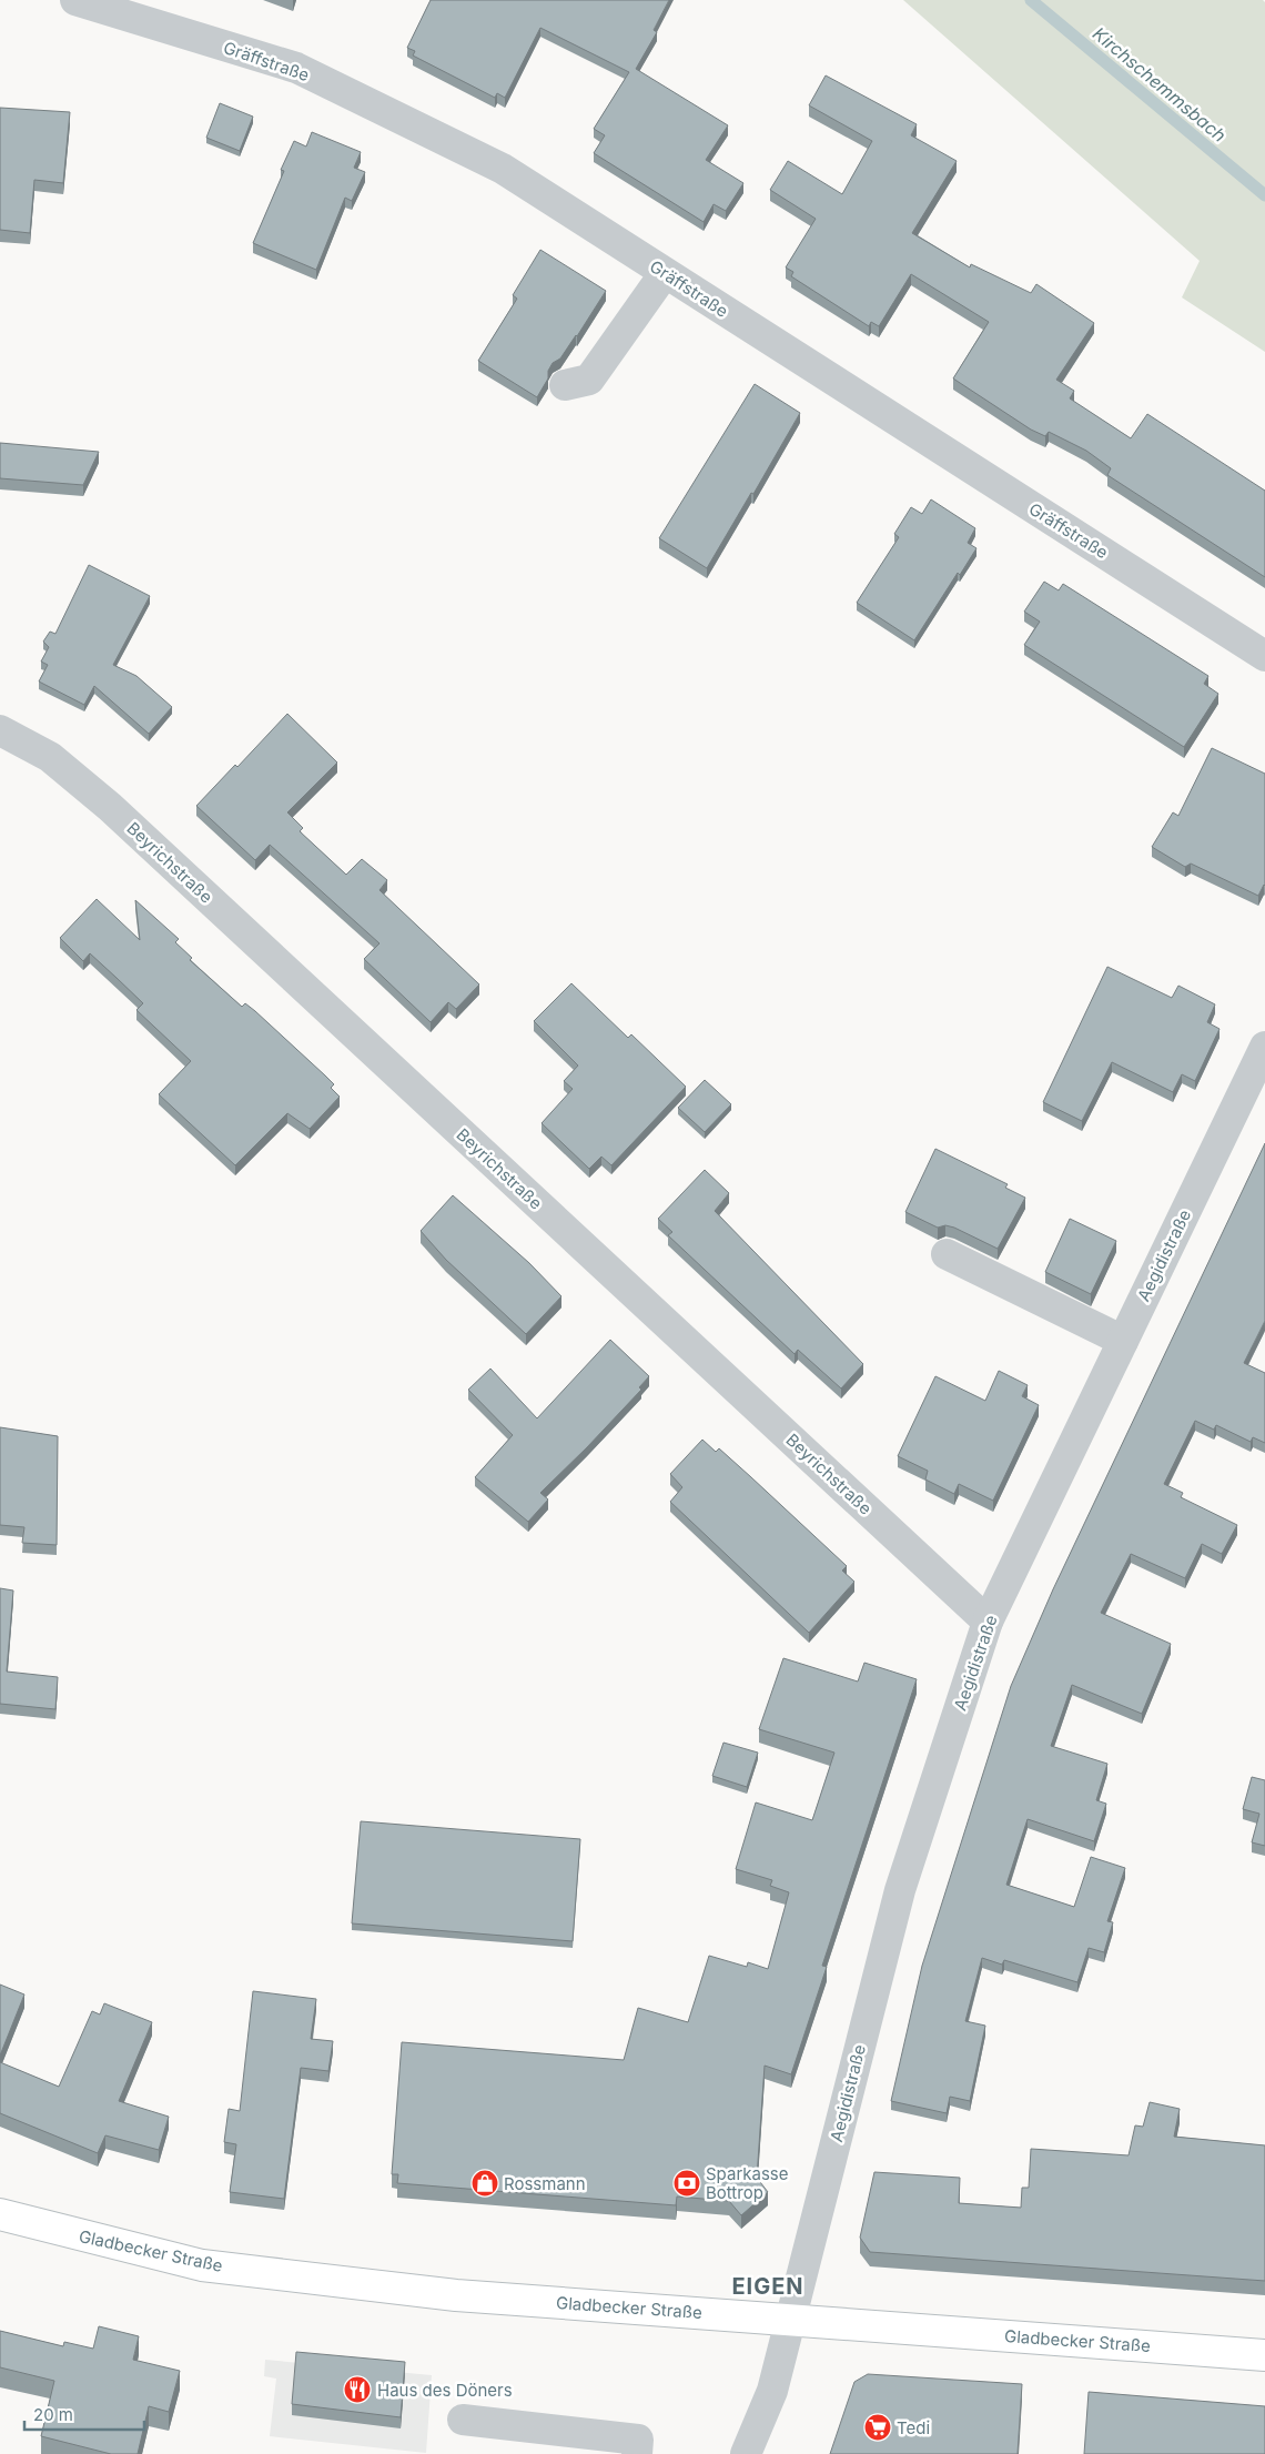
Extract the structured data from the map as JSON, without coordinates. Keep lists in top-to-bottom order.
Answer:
{
  "streets": {
    "main road": ["Gladbecker Straße"],
    "street": ["Gräffstraße", "Beyrichstraße", "Aegidistraße"]
  },
  "crossings": [
    ["Beyrichstraße", "Aegidistraße"],
    ["Aegidistraße", "Gladbecker Straße"]
  ],
  "districts": ["EIGEN"],
  "water": ["Kirchschemmsbach"],
  "places": {
    "shop": ["Rossmann"],
    "bank": ["Sparkasse Bottrop"],
    "restaurant": ["Haus des Döners"],
    "supermarket": ["Tedi"]
  },
  "scale_bar": "20 m"
}
